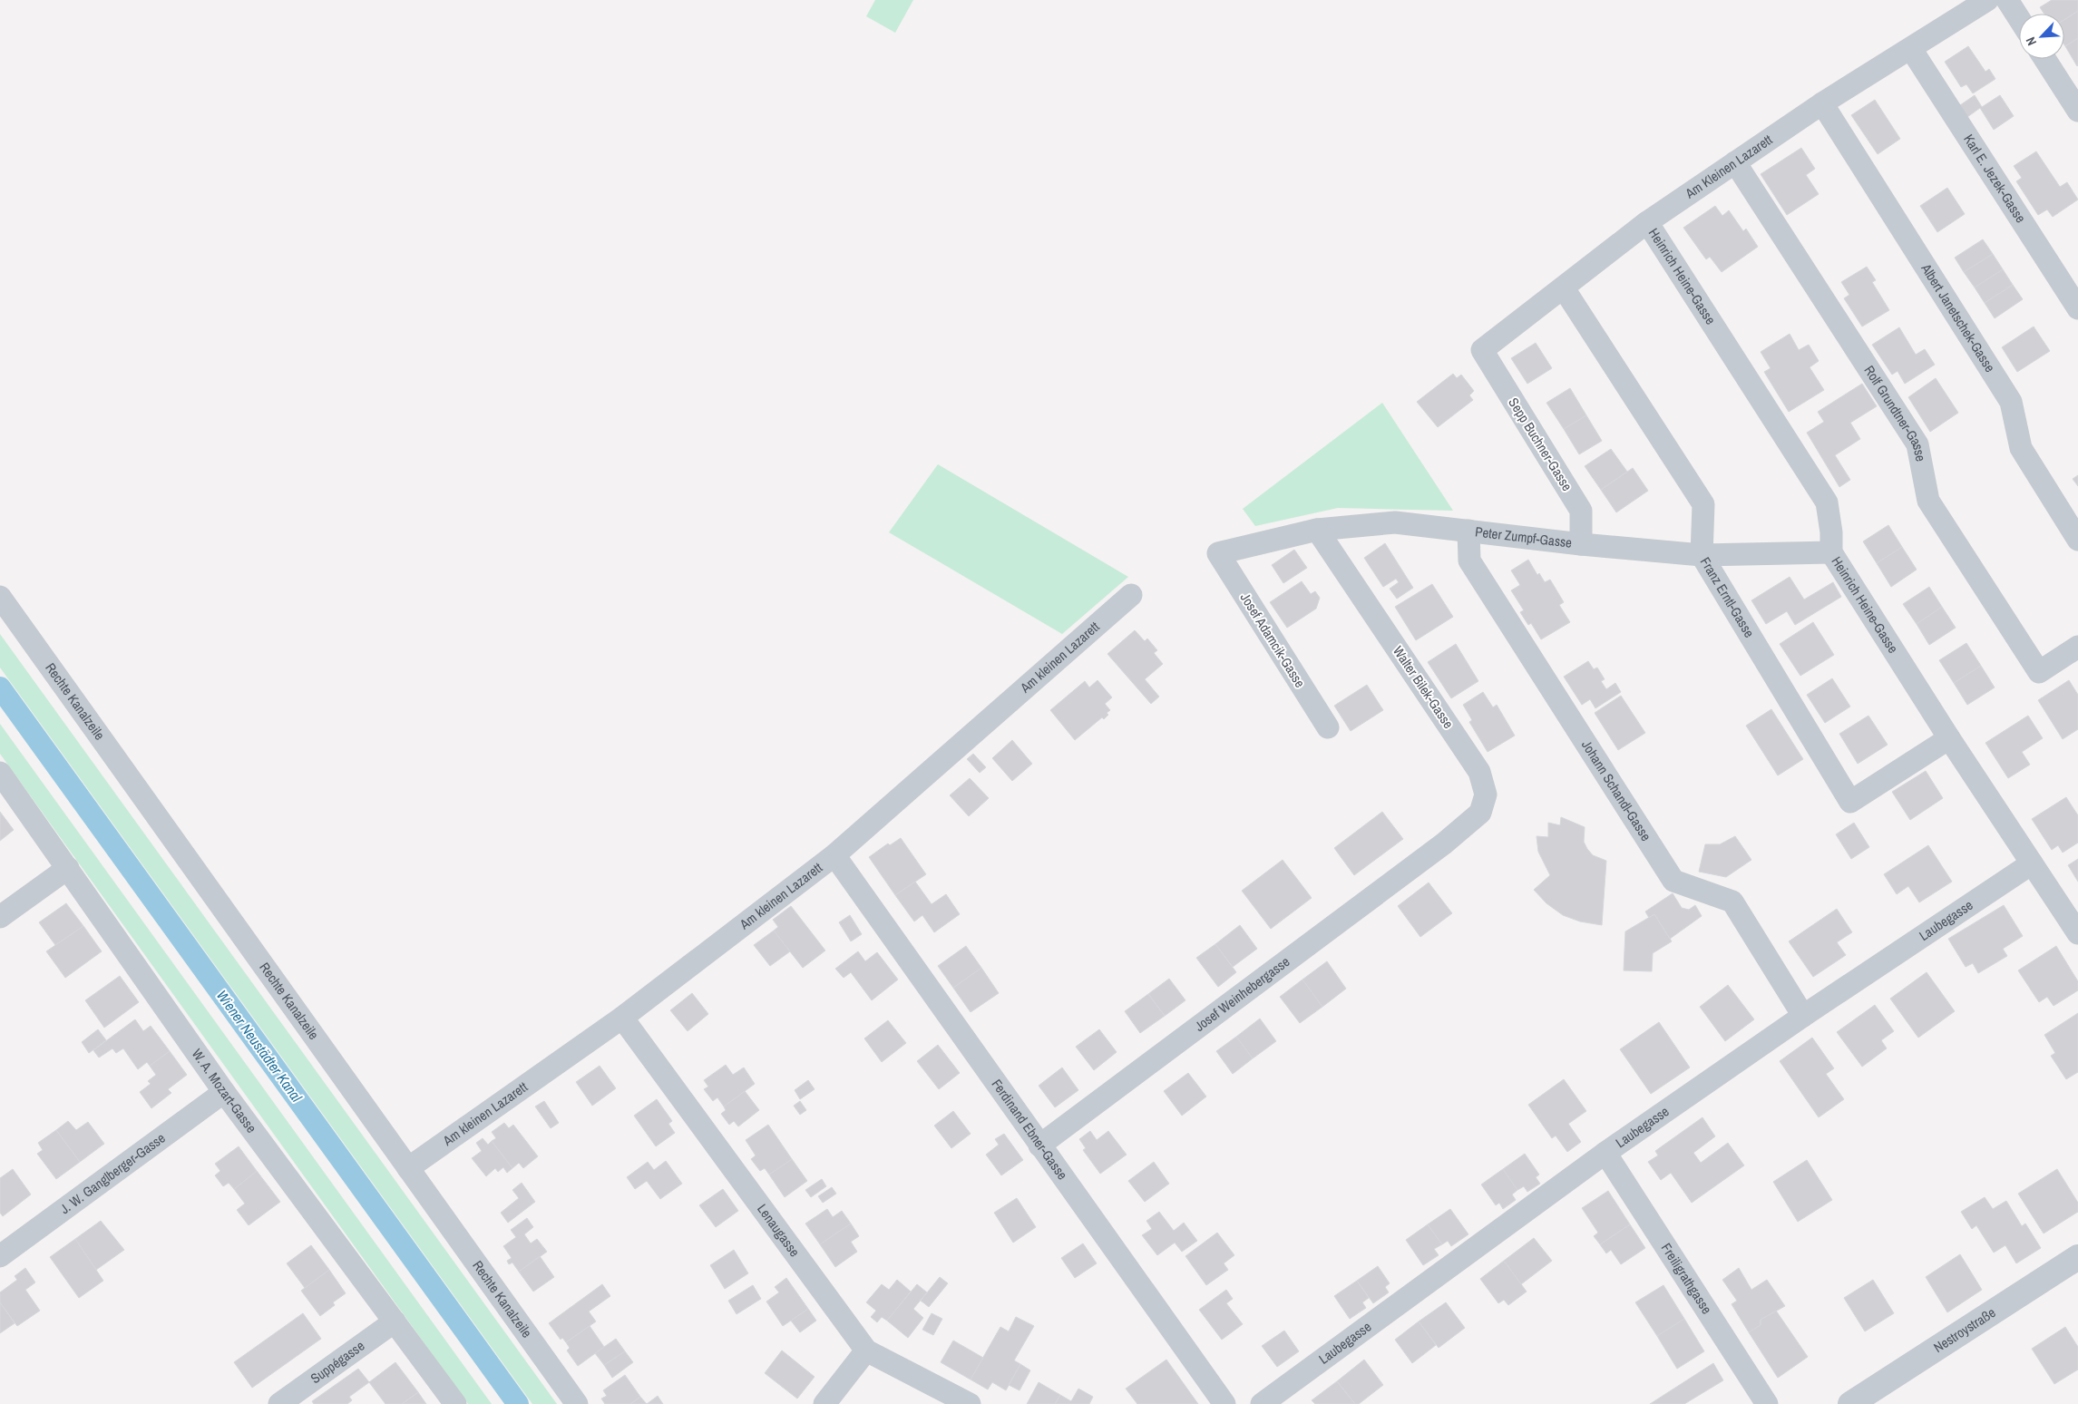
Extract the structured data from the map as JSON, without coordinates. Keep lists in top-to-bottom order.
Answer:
{
  "streets": {
    "street": [
      "Am Kleinen Lazarett",
      "Karl E. Jezek-Gasse",
      "Heinrich Heine-Gasse",
      "Albert Janetschek-Gasse",
      "Rolf Grundtner-Gasse",
      "Sepp Buchner-Gasse",
      "Peter Zumpf-Gasse",
      "Franz Erntl-Gasse",
      "Josef Adamcik-Gasse",
      "Am kleinen Lazarett",
      "Walter Bilek-Gasse",
      "Rechte Kanalzeile",
      "Johann Schandl-Gasse",
      "Laubegasse",
      "Josef Weinhebergasse",
      "W. A. Mozart-Gasse",
      "Ferdinand Ebner-Gasse",
      "J. W. Ganglberger-Gasse",
      "Lenaugasse",
      "Freiligrathgasse",
      "Nestroystraße",
      "Suppégasse"
    ]
  },
  "crossings": [
    ["Am Kleinen Lazarett", "Karl E. Jezek-Gasse"],
    ["Am Kleinen Lazarett", "Heinrich Heine-Gasse"],
    ["Am Kleinen Lazarett", "Albert Janetschek-Gasse"],
    ["Am Kleinen Lazarett", "Rolf Grundtner-Gasse"],
    ["Am Kleinen Lazarett", "Sepp Buchner-Gasse"],
    ["Am Kleinen Lazarett", "Franz Erntl-Gasse"],
    ["Heinrich Heine-Gasse", "Peter Zumpf-Gasse"],
    ["Heinrich Heine-Gasse", "Franz Erntl-Gasse"],
    ["Heinrich Heine-Gasse", "Laubegasse"],
    ["Sepp Buchner-Gasse", "Peter Zumpf-Gasse"],
    ["Peter Zumpf-Gasse", "Franz Erntl-Gasse"],
    ["Peter Zumpf-Gasse", "Josef Adamcik-Gasse"],
    ["Peter Zumpf-Gasse", "Walter Bilek-Gasse"],
    ["Peter Zumpf-Gasse", "Johann Schandl-Gasse"],
    ["Am kleinen Lazarett", "Rechte Kanalzeile"],
    ["Am kleinen Lazarett", "Ferdinand Ebner-Gasse"],
    ["Am kleinen Lazarett", "Lenaugasse"],
    ["Walter Bilek-Gasse", "Josef Weinhebergasse"],
    ["Johann Schandl-Gasse", "Laubegasse"],
    ["Laubegasse", "Freiligrathgasse"],
    ["Josef Weinhebergasse", "Ferdinand Ebner-Gasse"],
    ["W. A. Mozart-Gasse", "J. W. Ganglberger-Gasse"],
    ["W. A. Mozart-Gasse", "Suppégasse"]
  ],
  "water": ["Wiener Neustädter Kanal"],
  "north": "bottom left"
}
